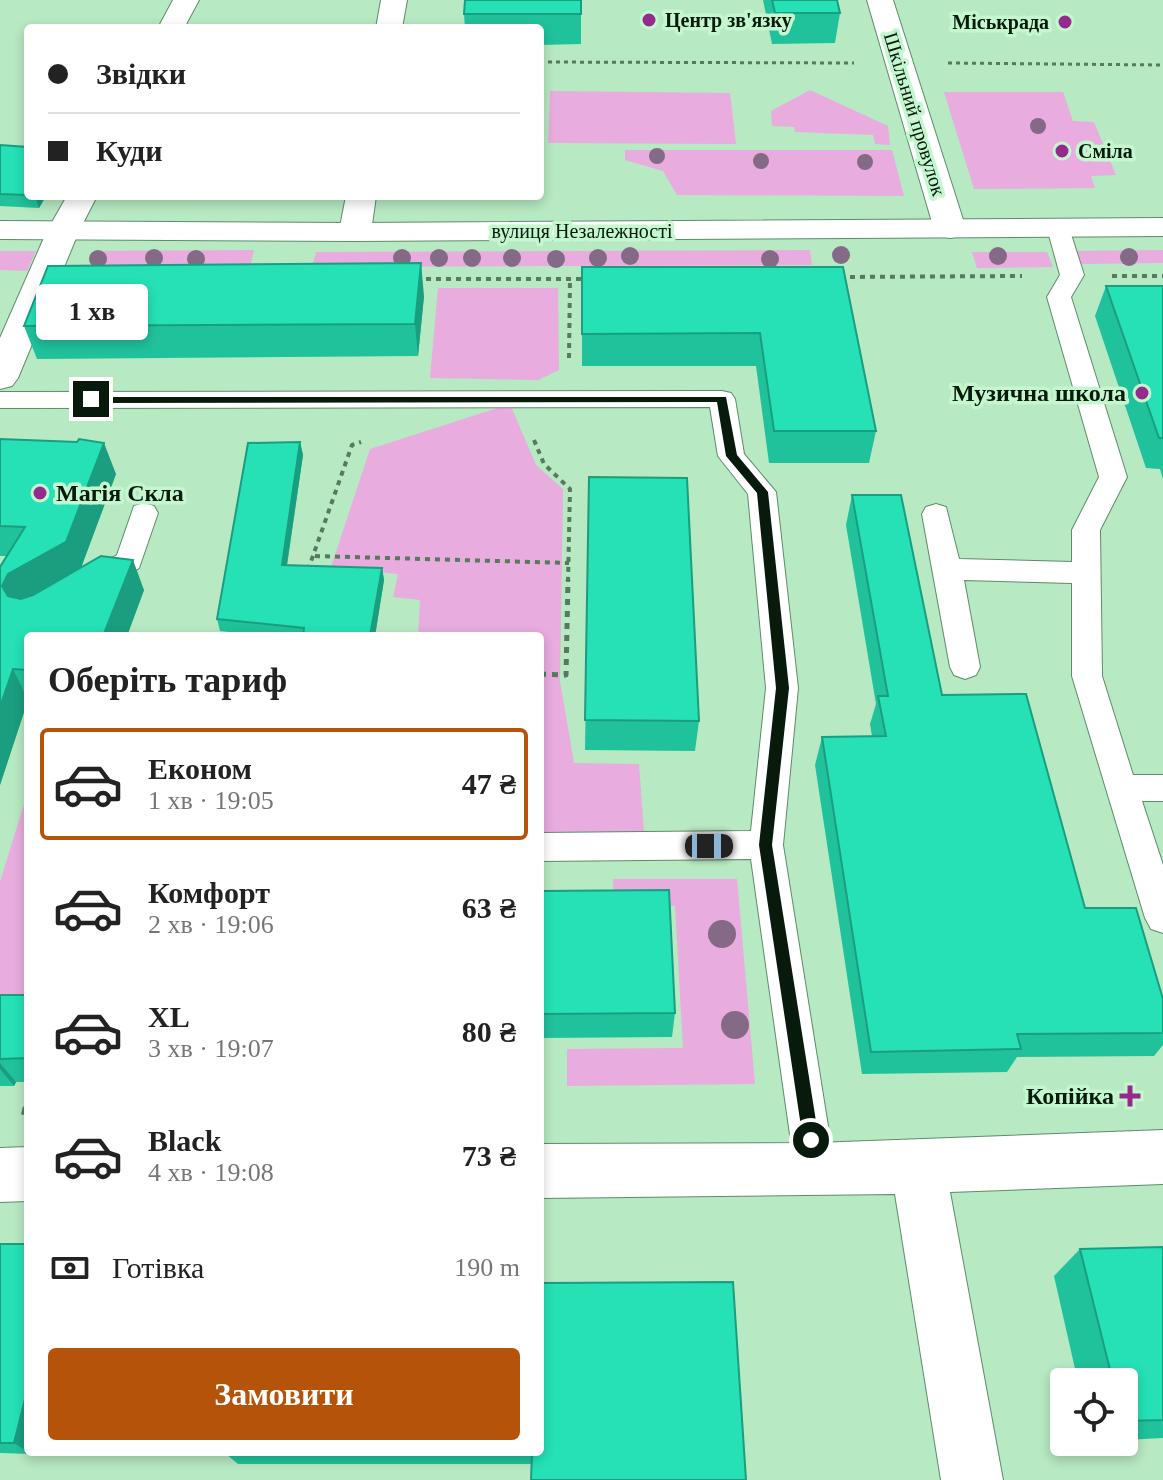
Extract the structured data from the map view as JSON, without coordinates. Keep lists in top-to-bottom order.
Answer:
{
  "streets": {
    "street": ["Шкільний провулок", "вулиця Незалежності"]
  },
  "crossings": [
    ["Шкільний провулок", "вулиця Незалежності"]
  ],
  "places": {
    "other": [
      "Центр зв'язку",
      "Міськрада",
      "Сміла",
      "Музична школа",
      "Магія Скла"
    ],
    "health": ["Копiйка"]
  },
  "page": {
    "banner": ["Звідки", "Куди"],
    "bubble": "1 хв",
    "heading": "Оберіть тариф",
    "list": [
      {
        "name": "Економ",
        "note": "1 хв · 19:05",
        "value": "47 ₴"
      },
      {
        "name": "Комфорт",
        "note": "2 хв · 19:06",
        "value": "63 ₴"
      },
      {
        "name": "XL",
        "note": "3 хв · 19:07",
        "value": "80 ₴"
      },
      {
        "name": "Black",
        "note": "4 хв · 19:08",
        "value": "73 ₴"
      }
    ],
    "pay": ["Готівка", "190 m"],
    "buttons": "Замовити"
  }
}
